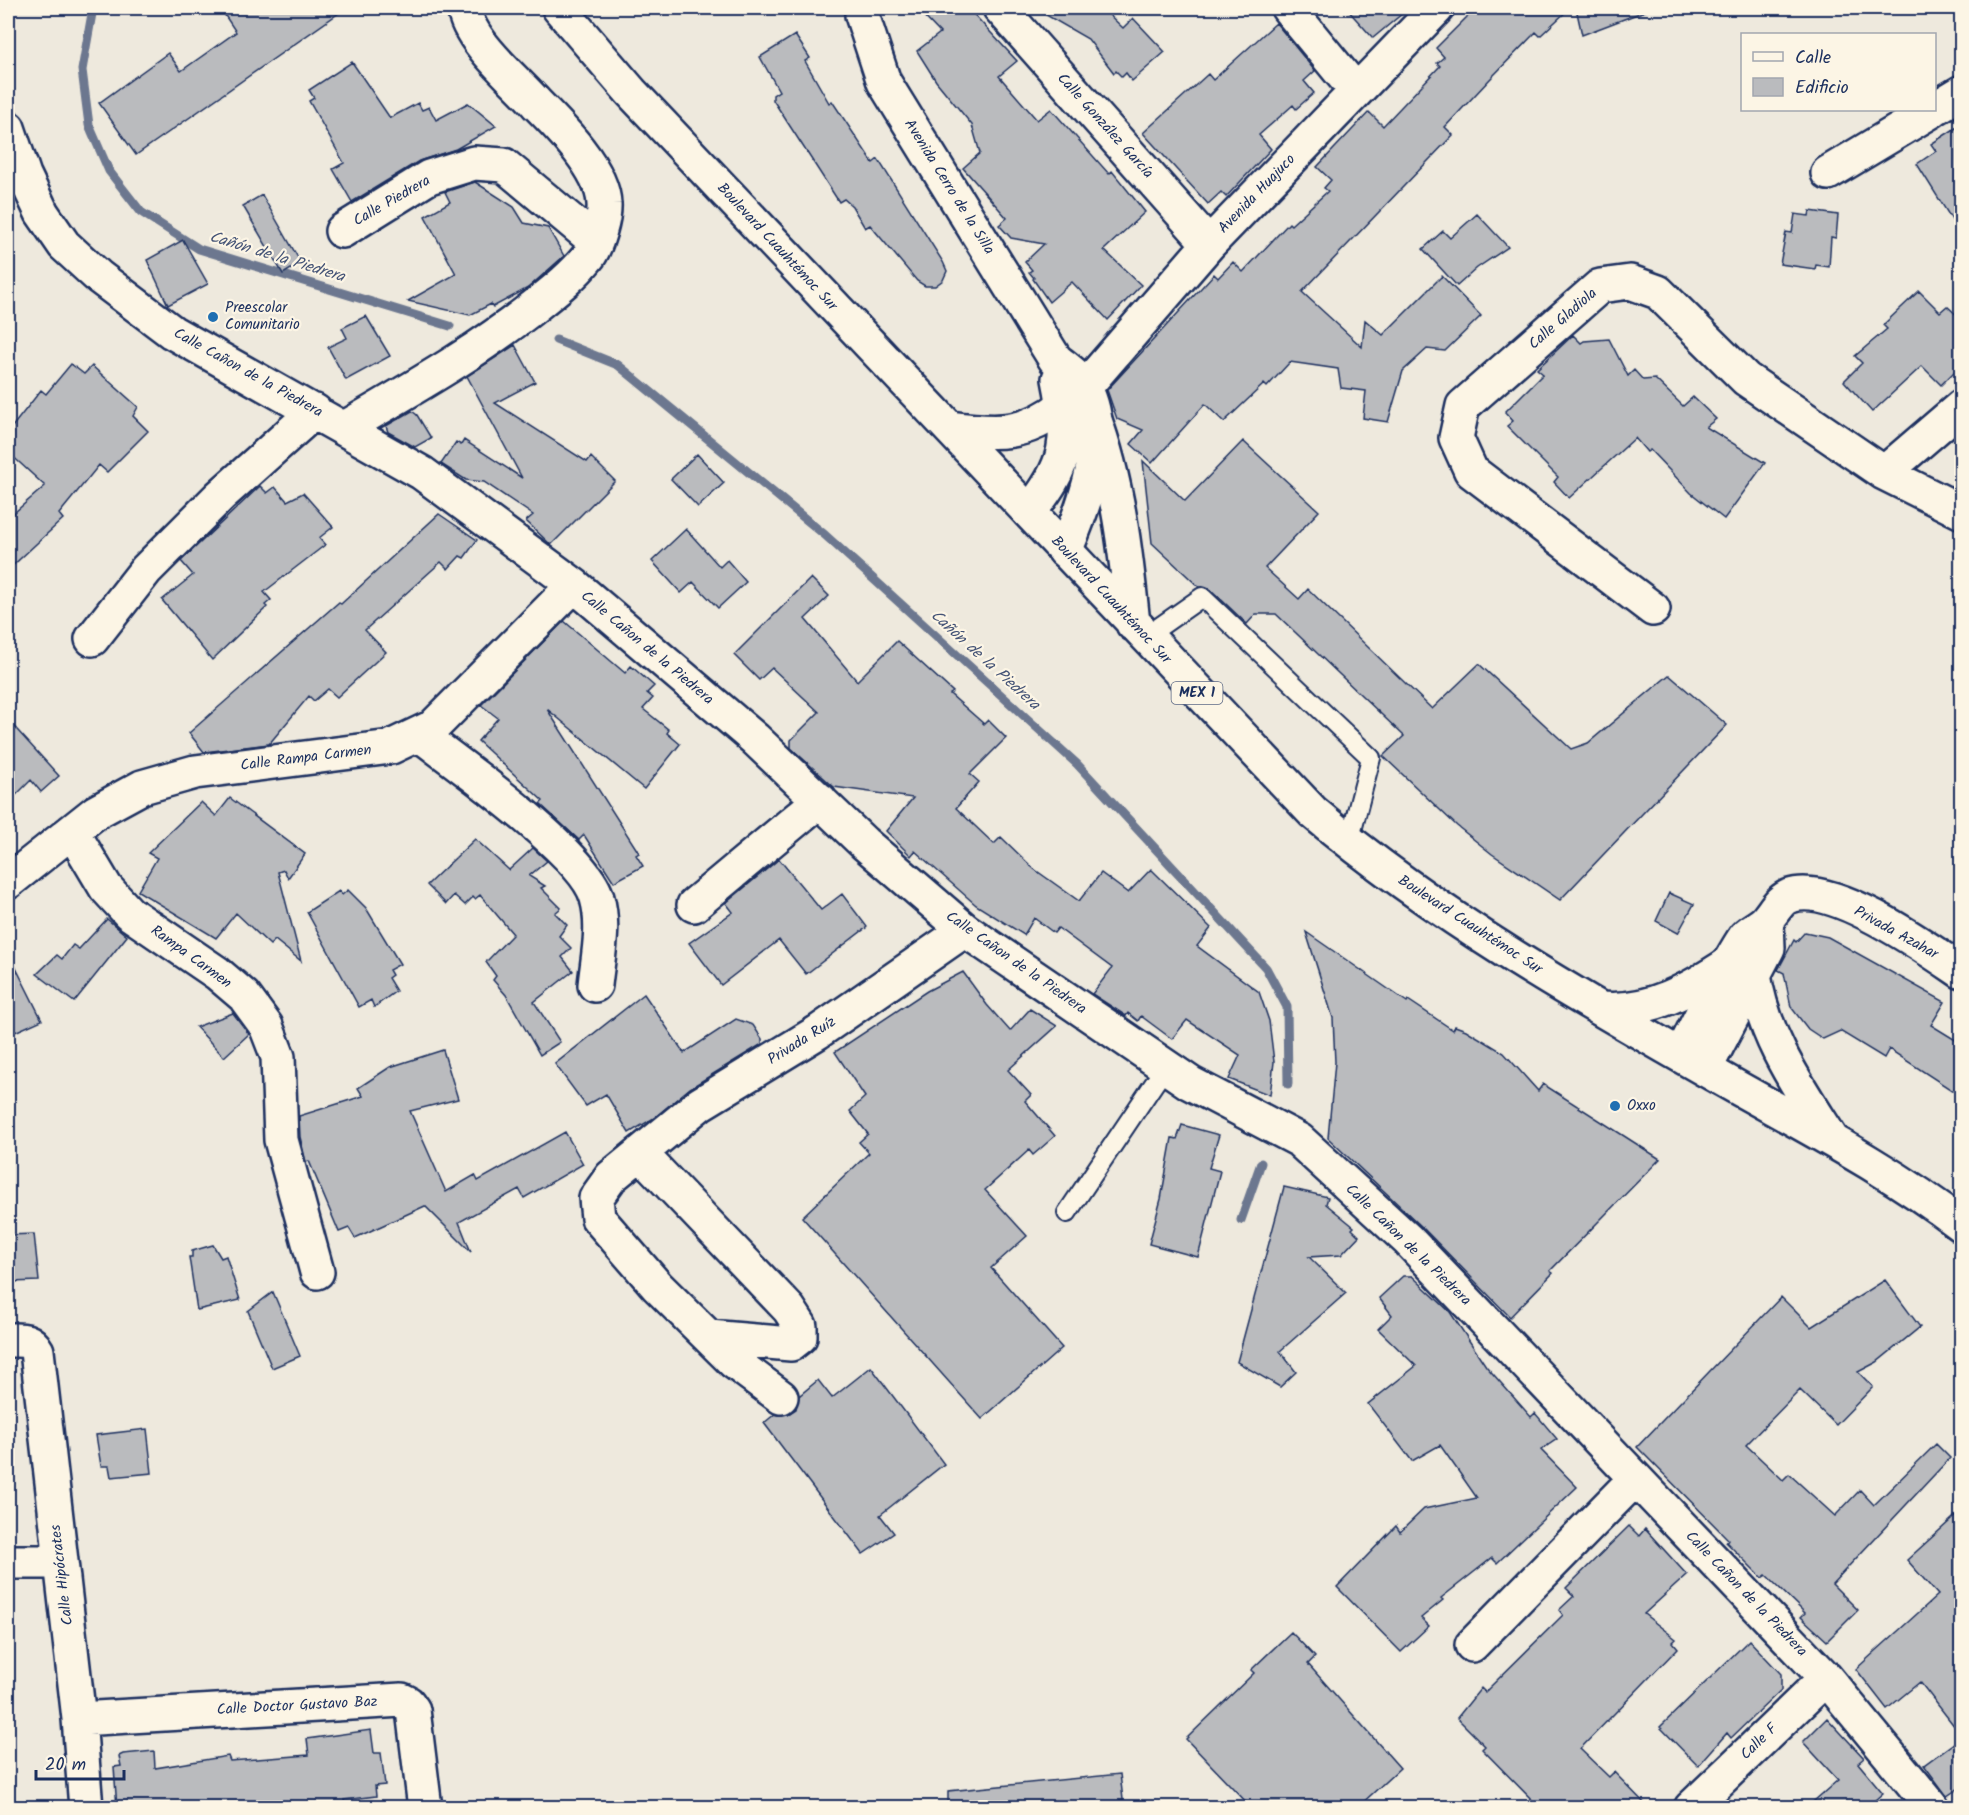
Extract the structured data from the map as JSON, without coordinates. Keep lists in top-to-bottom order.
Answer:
{
  "streets": {
    "street": [
      "Calle González García",
      "Avenida Cerro de la Silla",
      "Avenida Huajuco",
      "Calle Piedrera",
      "Boulevard Cuauhtémoc Sur",
      "Calle Gladiola",
      "Calle Cañon de la Piedrera",
      "MEX 1",
      "Calle Rampa Carmen",
      "Privada Azahar",
      "Rampa Carmen",
      "Privada Ruíz",
      "Calle Hipócrates",
      "Calle Doctor Gustavo Baz",
      "Calle F"
    ]
  },
  "crossings": [
    ["Calle González García", "Avenida Huajuco"],
    ["Avenida Cerro de la Silla", "Avenida Huajuco"],
    ["Avenida Huajuco", "Boulevard Cuauhtémoc Sur"],
    ["Boulevard Cuauhtémoc Sur", "Privada Azahar"],
    ["Calle Cañon de la Piedrera", "Calle Rampa Carmen"],
    ["Calle Cañon de la Piedrera", "Privada Ruíz"],
    ["Calle Cañon de la Piedrera", "Calle F"],
    ["Calle Rampa Carmen", "Rampa Carmen"],
    ["Calle Hipócrates", "Calle Doctor Gustavo Baz"]
  ],
  "water": ["Cañón de la Piedrera"],
  "places": ["Preescolar Comunitario", "Oxxo"],
  "legend": ["Calle", "Edificio"],
  "scale_bar": "20 m"
}
